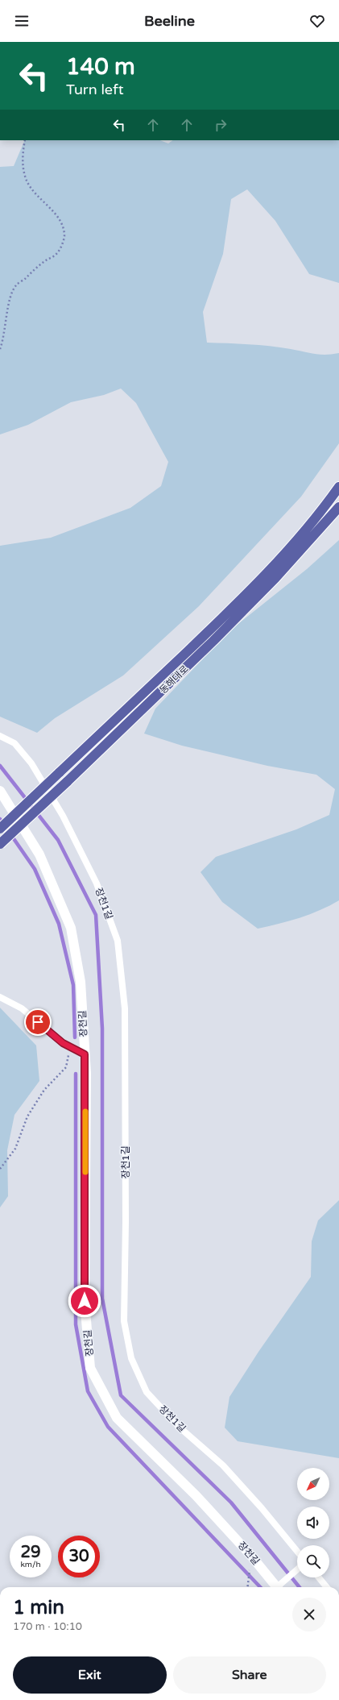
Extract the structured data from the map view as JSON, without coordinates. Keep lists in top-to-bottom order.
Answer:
{
  "streets": {
    "main road": ["동해대로"],
    "street": ["장천길"],
    "lane": ["장천1길"]
  },
  "north": "bottom left",
  "page": {
    "header": "Beeline",
    "turn": ["140 m", "Turn left"],
    "speed": "29 km/h",
    "limit": "30",
    "heading": ["1 min", "170 m · 10:10"],
    "buttons": ["Exit", "Share"]
  }
}
